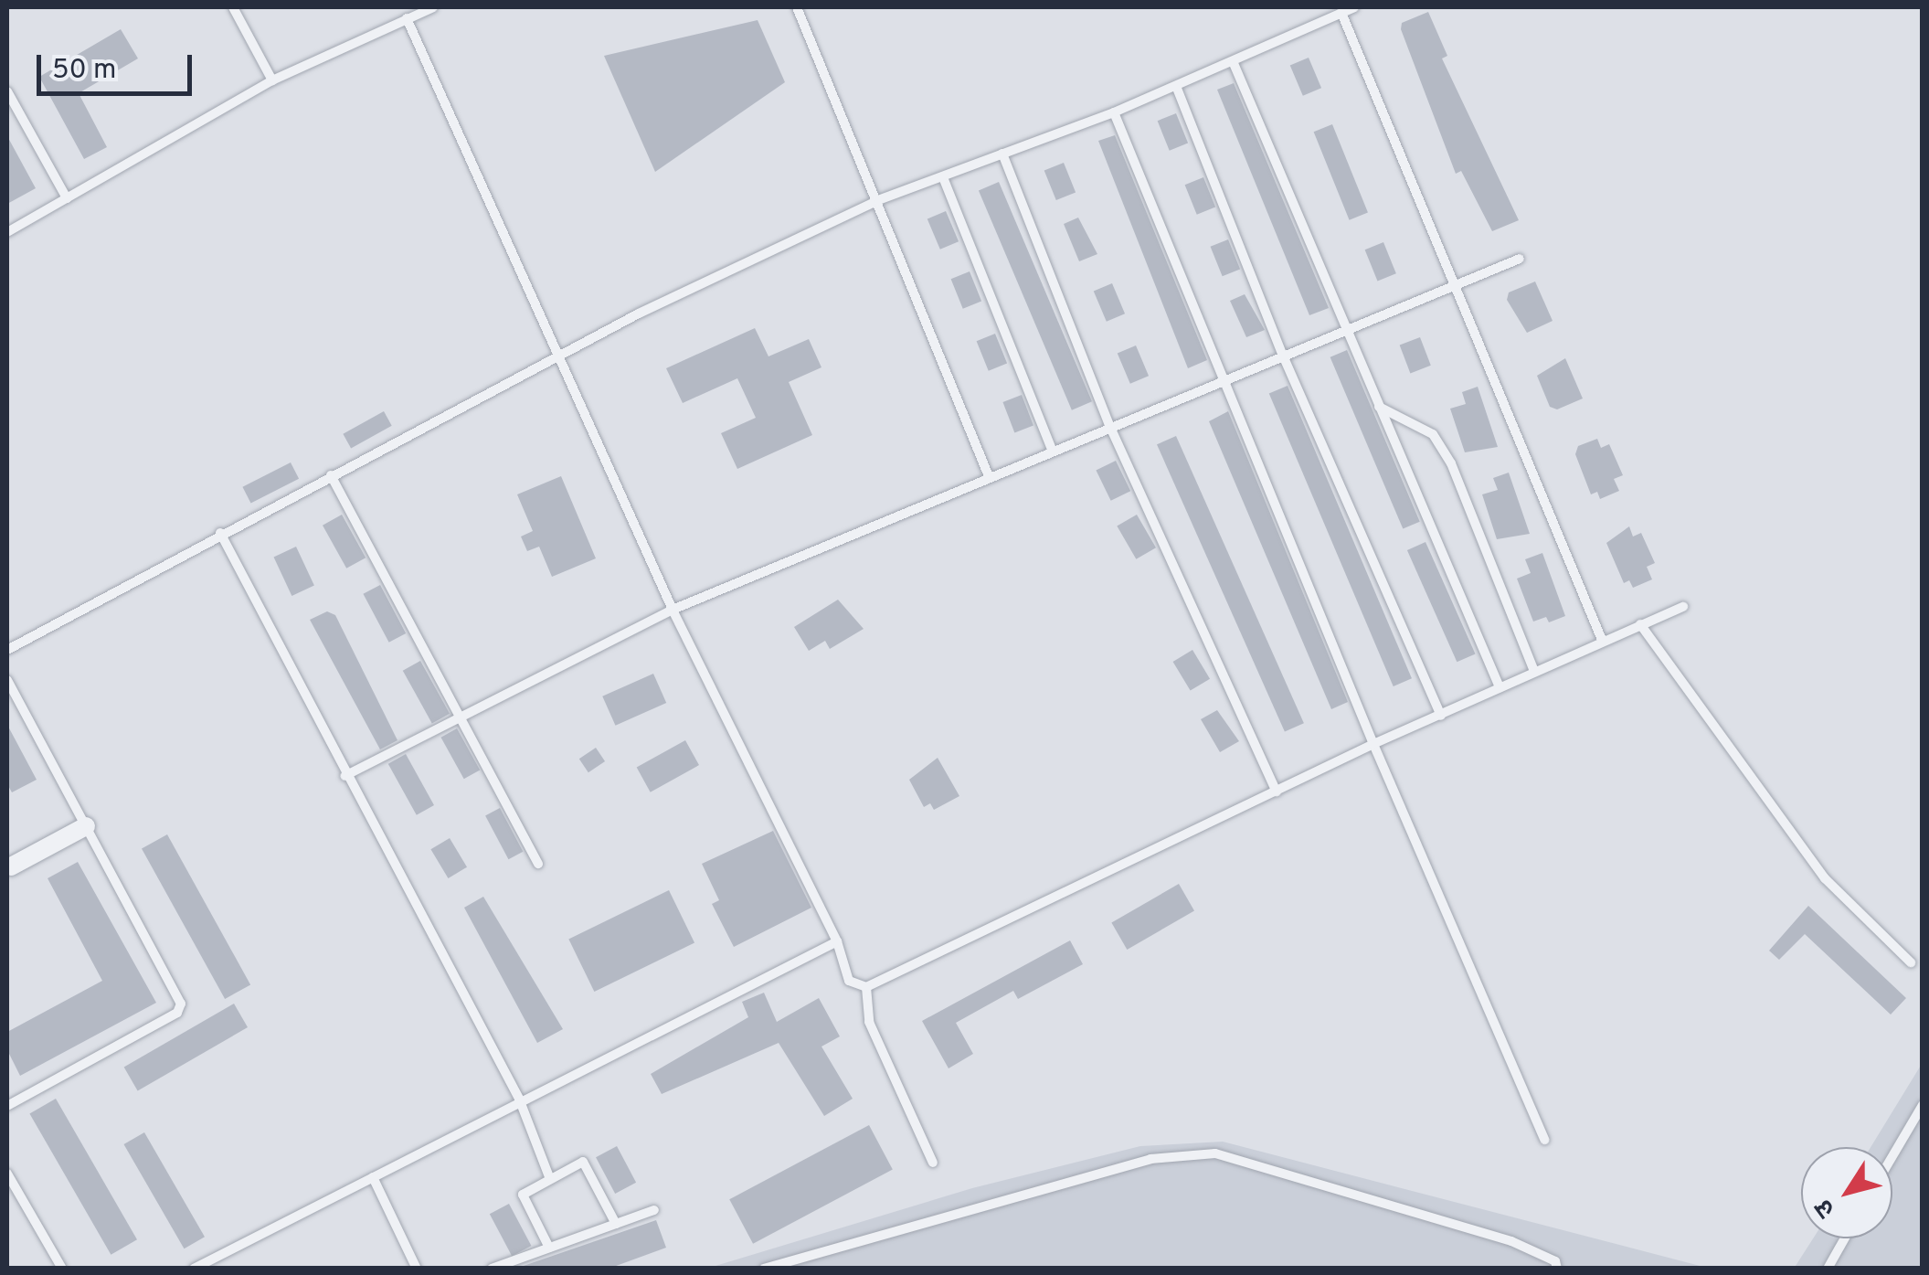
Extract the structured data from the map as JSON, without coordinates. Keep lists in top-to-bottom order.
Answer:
{
  "scale_bar": "50 m",
  "north": "bottom left"
}
